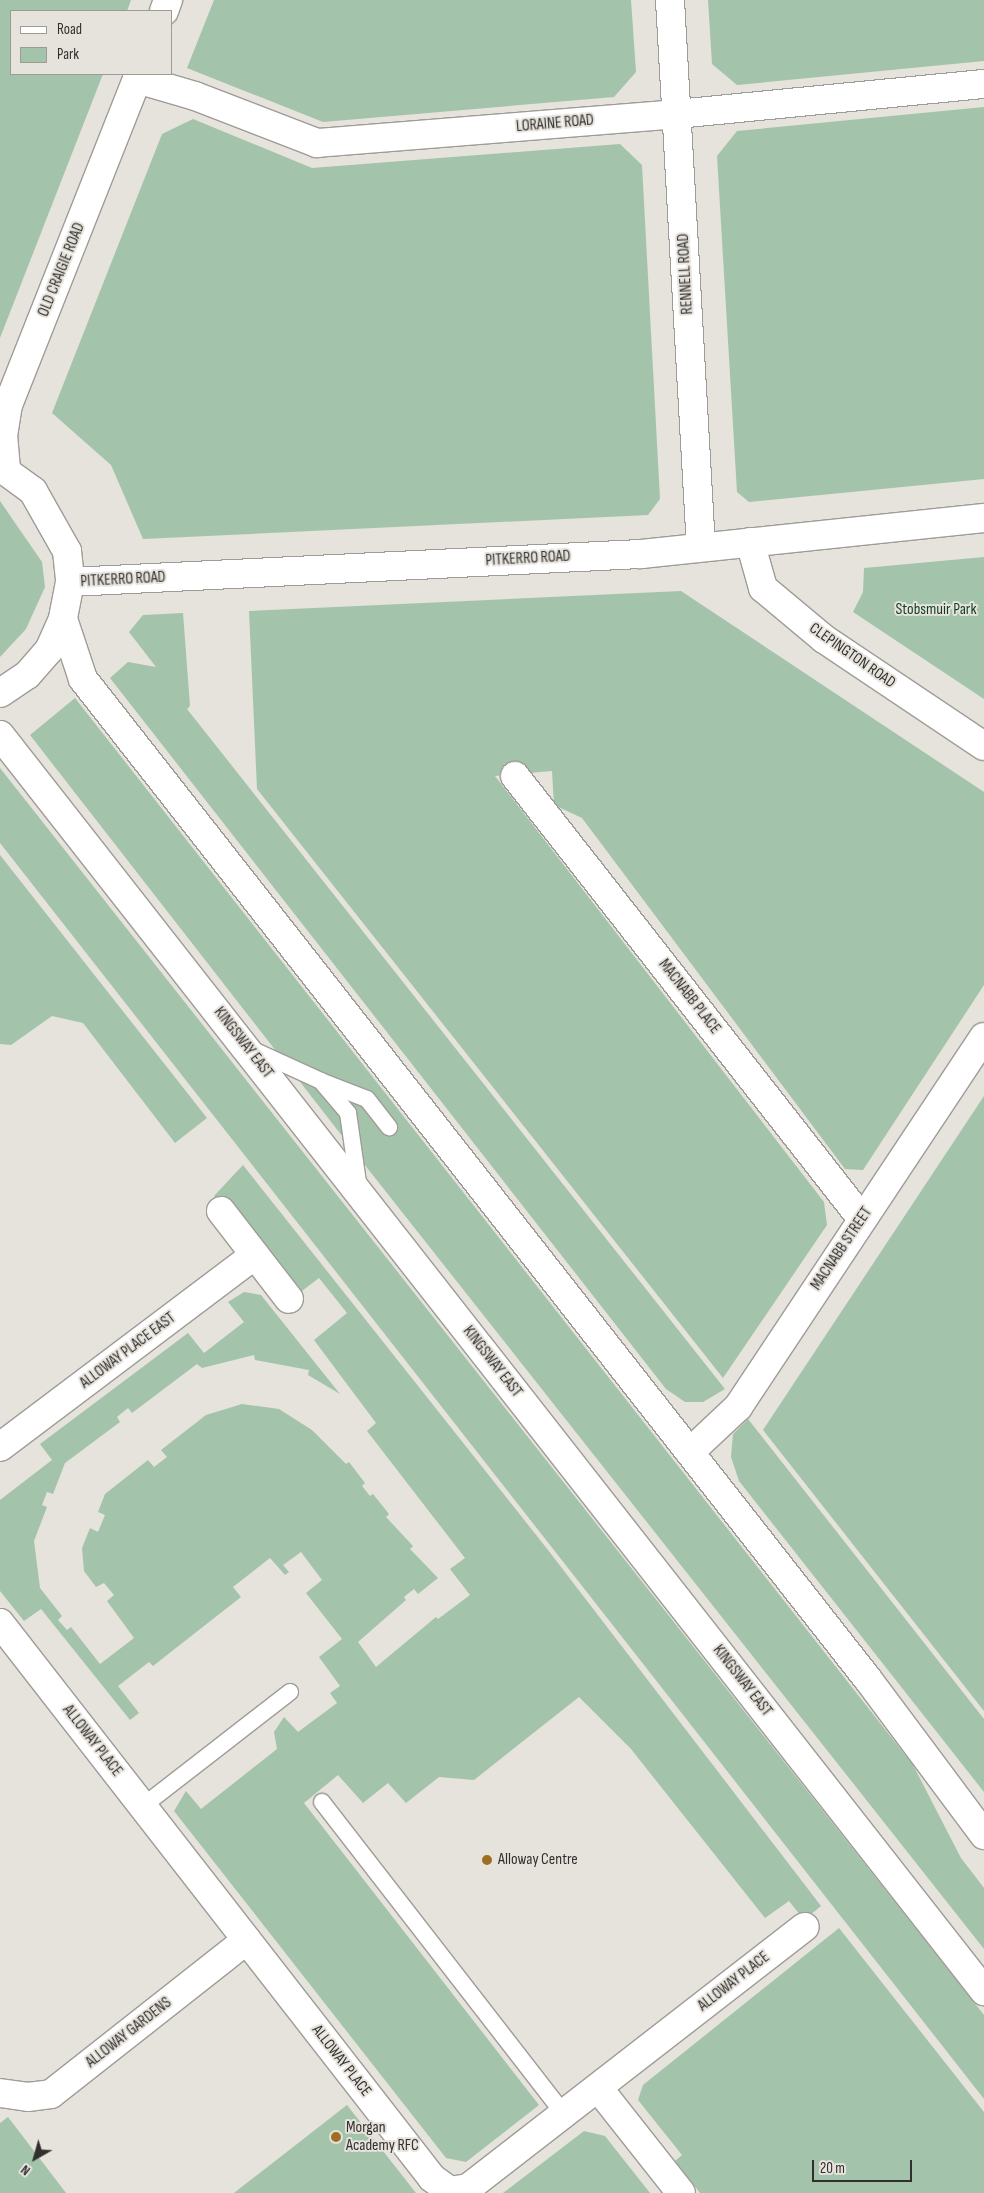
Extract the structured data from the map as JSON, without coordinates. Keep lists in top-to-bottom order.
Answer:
{
  "streets": {
    "main road": [
      "LORAINE ROAD",
      "OLD CRAIGIE ROAD",
      "RENNELL ROAD",
      "PITKERRO ROAD",
      "CLEPINGTON ROAD",
      "MACNABB PLACE",
      "KINGSWAY EAST",
      "MACNABB STREET",
      "ALLOWAY PLACE EAST",
      "ALLOWAY PLACE",
      "ALLOWAY GARDENS"
    ]
  },
  "crossings": [
    ["LORAINE ROAD", "OLD CRAIGIE ROAD"],
    ["LORAINE ROAD", "RENNELL ROAD"],
    ["RENNELL ROAD", "PITKERRO ROAD"],
    ["PITKERRO ROAD", "CLEPINGTON ROAD"],
    ["MACNABB PLACE", "MACNABB STREET"],
    ["ALLOWAY PLACE", "ALLOWAY GARDENS"]
  ],
  "parks": ["Stobsmuir Park"],
  "places": ["Alloway Centre", "Morgan Academy RFC"],
  "legend": ["Road", "Park"],
  "scale_bar": "20 m",
  "north": "bottom left"
}
